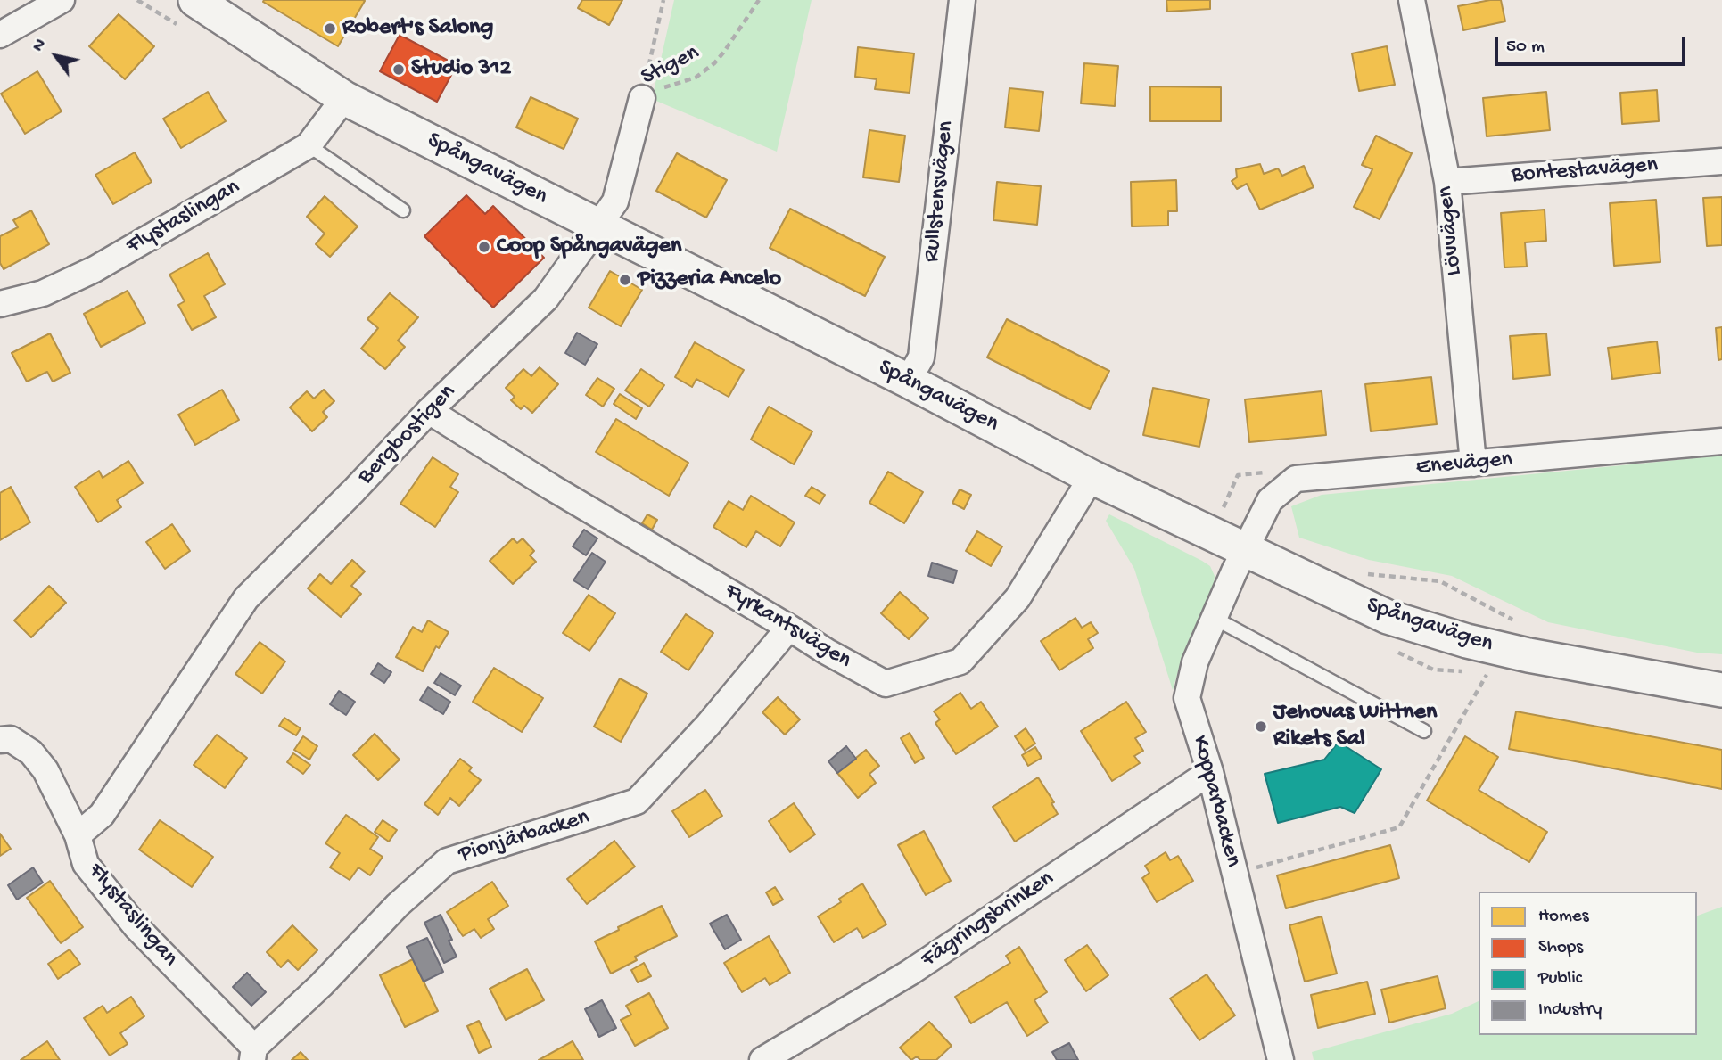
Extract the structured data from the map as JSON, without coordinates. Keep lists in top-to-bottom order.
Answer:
{
  "streets": {
    "street": [
      "Spångavägen",
      "Bontestavägen",
      "Rullstensvägen",
      "Flystaslingan",
      "Lövvägen",
      "Bergbostigen",
      "Enevägen",
      "Fyrkantsvägen",
      "Kopparbacken",
      "Pionjärbacken",
      "Fägringsbrinken"
    ],
    "path": ["Stigen"]
  },
  "crossings": [
    ["Stigen", "Bergbostigen"],
    ["Spångavägen", "Rullstensvägen"],
    ["Spångavägen", "Flystaslingan"],
    ["Spångavägen", "Bergbostigen"],
    ["Spångavägen", "Enevägen"],
    ["Spångavägen", "Fyrkantsvägen"],
    ["Spångavägen", "Kopparbacken"],
    ["Bontestavägen", "Lövvägen"],
    ["Flystaslingan", "Bergbostigen"],
    ["Flystaslingan", "Pionjärbacken"],
    ["Lövvägen", "Enevägen"],
    ["Bergbostigen", "Fyrkantsvägen"],
    ["Enevägen", "Kopparbacken"],
    ["Fyrkantsvägen", "Pionjärbacken"],
    ["Kopparbacken", "Fägringsbrinken"]
  ],
  "places": [
    "Robert's Salong",
    "Studio 312",
    "Coop Spångavägen",
    "Pizzeria Ancelo",
    "Jehovas Wittnen Rikets Sal"
  ],
  "legend": [
    "Homes",
    "Shops",
    "Public",
    "Industry"
  ],
  "scale_bar": "50 m",
  "north": "top left"
}
